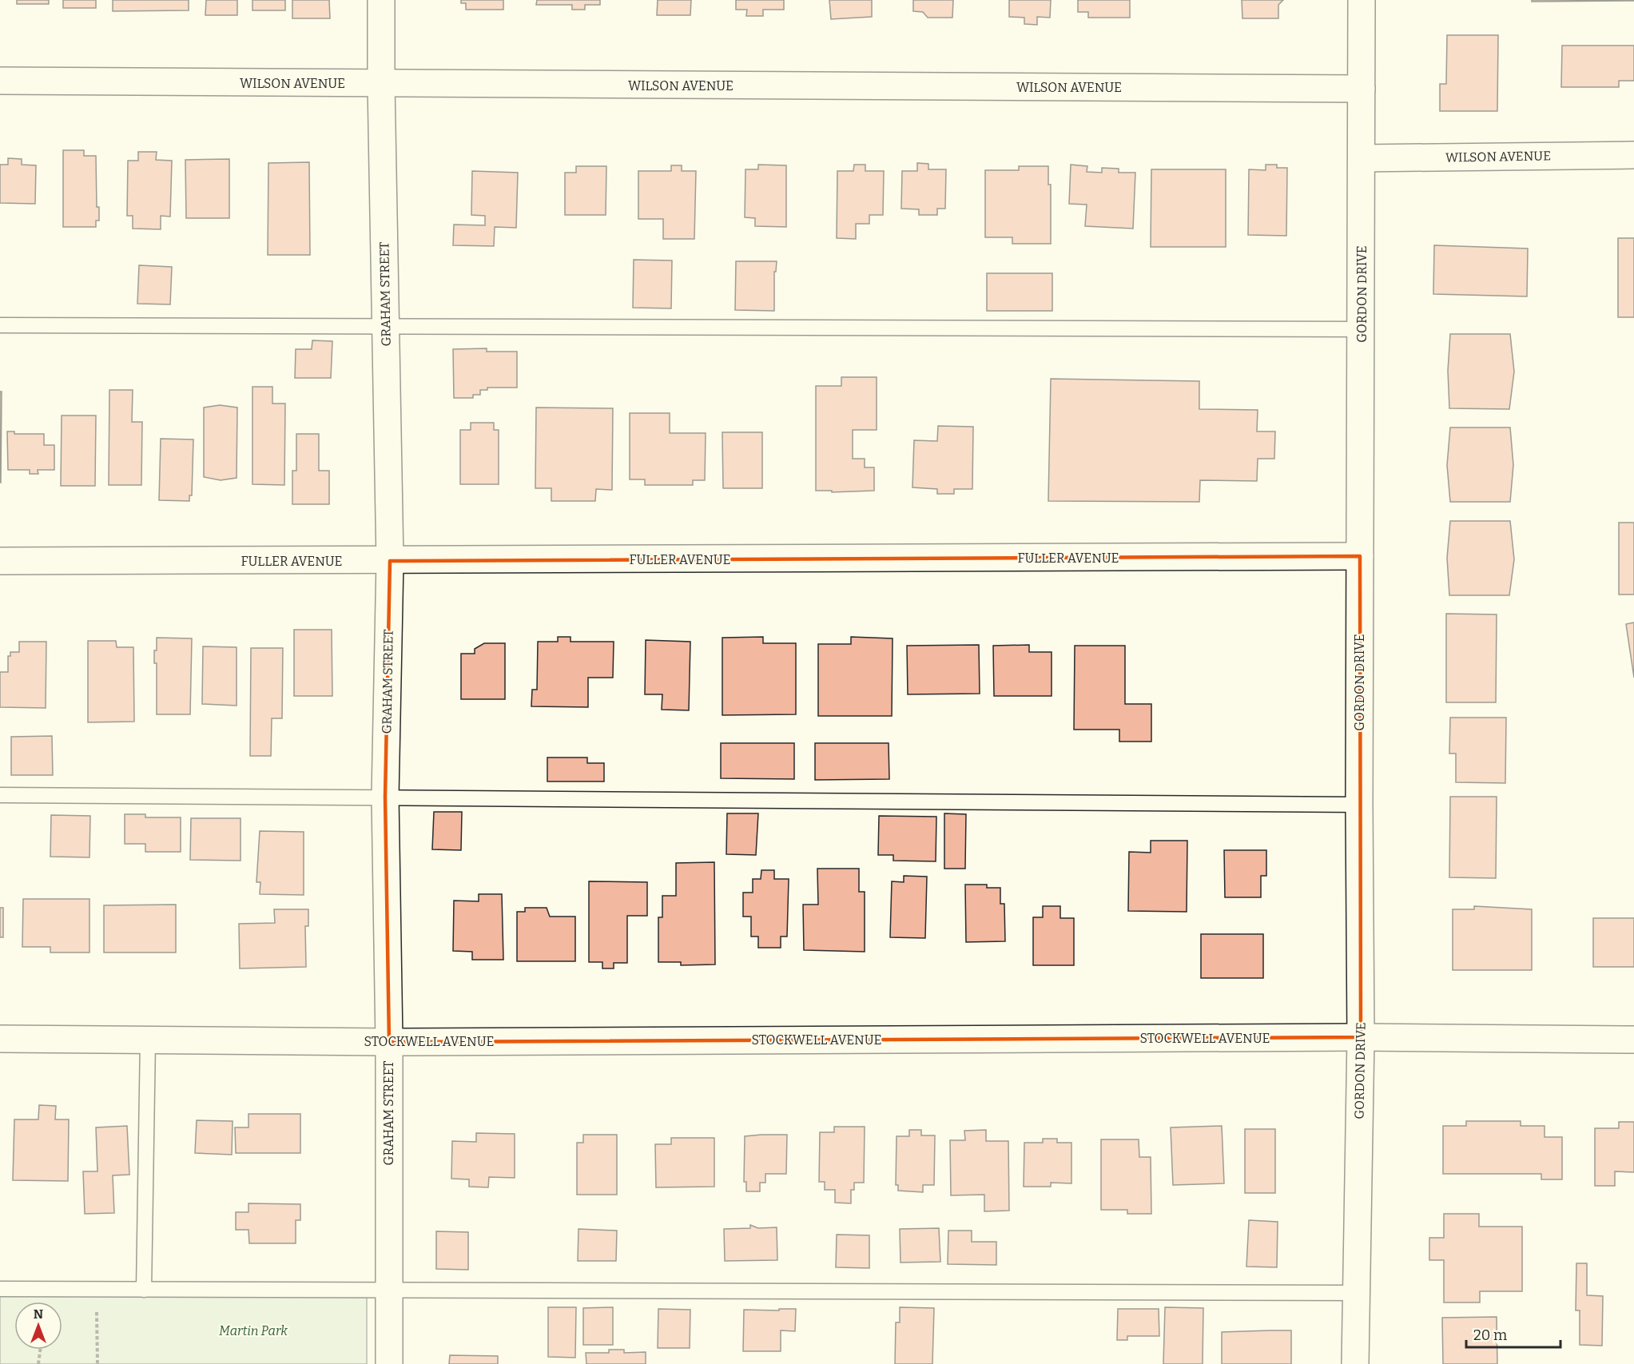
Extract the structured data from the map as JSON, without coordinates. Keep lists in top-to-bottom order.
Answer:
{
  "streets": {
    "street": [
      "WILSON AVENUE",
      "GRAHAM STREET",
      "GORDON DRIVE",
      "FULLER AVENUE",
      "STOCKWELL AVENUE"
    ]
  },
  "crossings": [
    ["WILSON AVENUE", "GRAHAM STREET"],
    ["WILSON AVENUE", "GORDON DRIVE"],
    ["GRAHAM STREET", "FULLER AVENUE"],
    ["GRAHAM STREET", "STOCKWELL AVENUE"],
    ["GORDON DRIVE", "FULLER AVENUE"],
    ["GORDON DRIVE", "STOCKWELL AVENUE"]
  ],
  "parks": ["Martin Park"],
  "scale_bar": "20 m",
  "north": "top"
}
